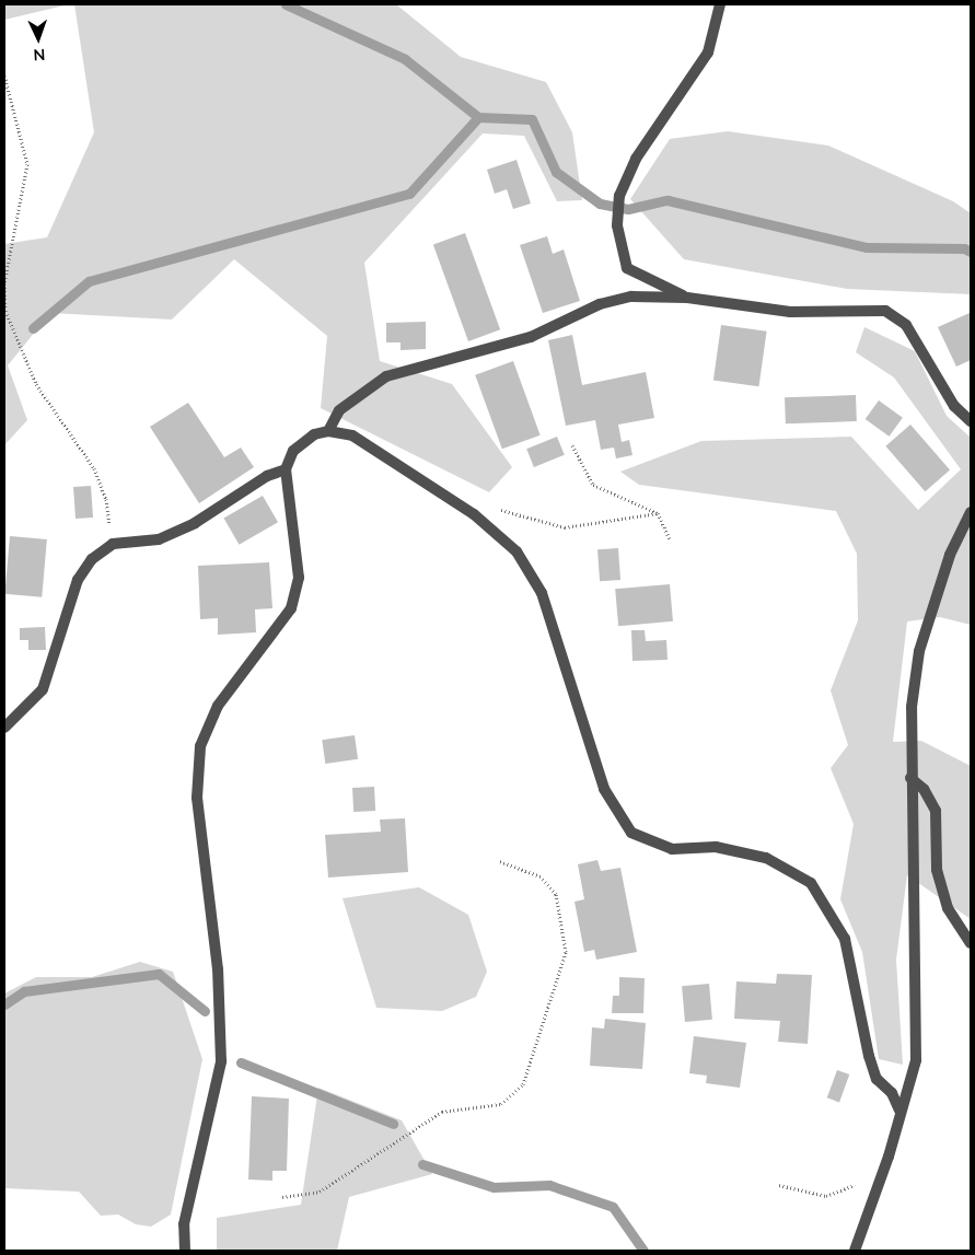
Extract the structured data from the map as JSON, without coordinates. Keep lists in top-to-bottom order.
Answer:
{
  "north": "bottom"
}
